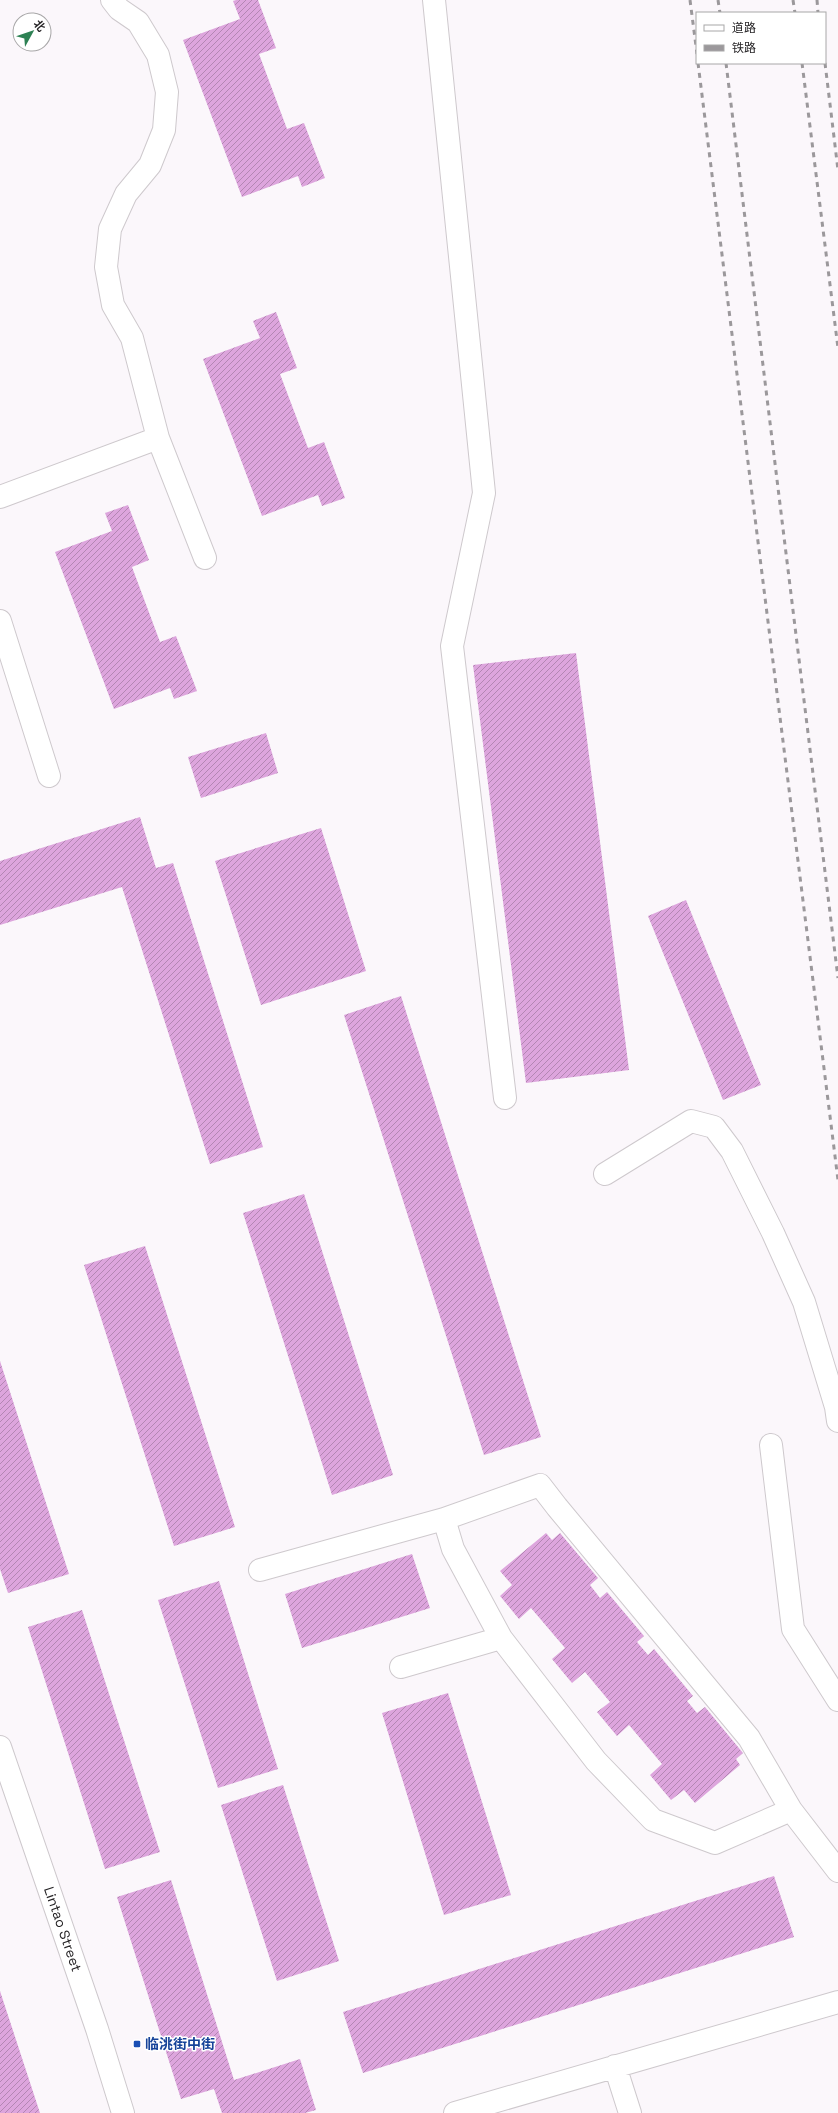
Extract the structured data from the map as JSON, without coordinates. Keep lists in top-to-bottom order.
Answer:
{
  "streets": {
    "street": ["Lintao Street"]
  },
  "places": {
    "transit": ["临洮街中街"]
  },
  "legend": ["道路", "铁路"],
  "north": "top right"
}
